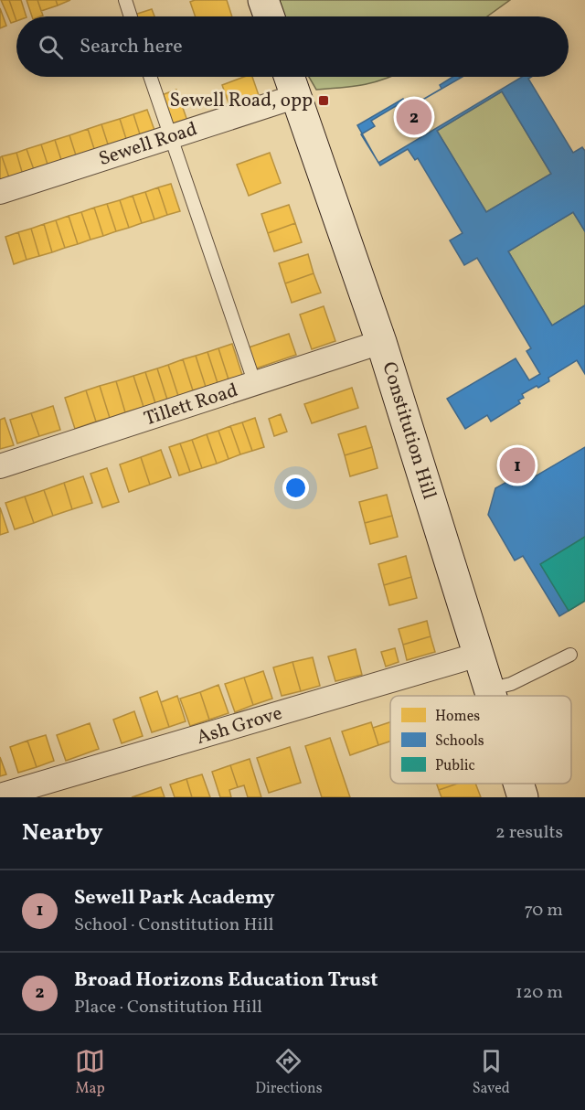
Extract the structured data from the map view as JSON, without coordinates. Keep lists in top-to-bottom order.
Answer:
{
  "streets": {
    "main road": ["Constitution Hill"],
    "street": ["Sewell Road", "Tillett Road", "Ash Grove"]
  },
  "crossings": [
    ["Sewell Road", "Constitution Hill"],
    ["Tillett Road", "Constitution Hill"],
    ["Constitution Hill", "Ash Grove"]
  ],
  "places": {
    "transit": ["Sewell Road, opp"]
  },
  "legend": ["Homes", "Schools", "Public"],
  "page": {
    "search": "Search here",
    "pins": ["2", "1"],
    "heading": ["Nearby", "2 results"],
    "list": [
      {
        "mark": "1",
        "name": "Sewell Park Academy",
        "note": "School · Constitution Hill",
        "value": "70 m"
      },
      {
        "mark": "2",
        "name": "Broad Horizons Education Trust",
        "note": "Place · Constitution Hill",
        "value": "120 m"
      }
    ],
    "nav": ["Map", "Directions", "Saved"]
  }
}
